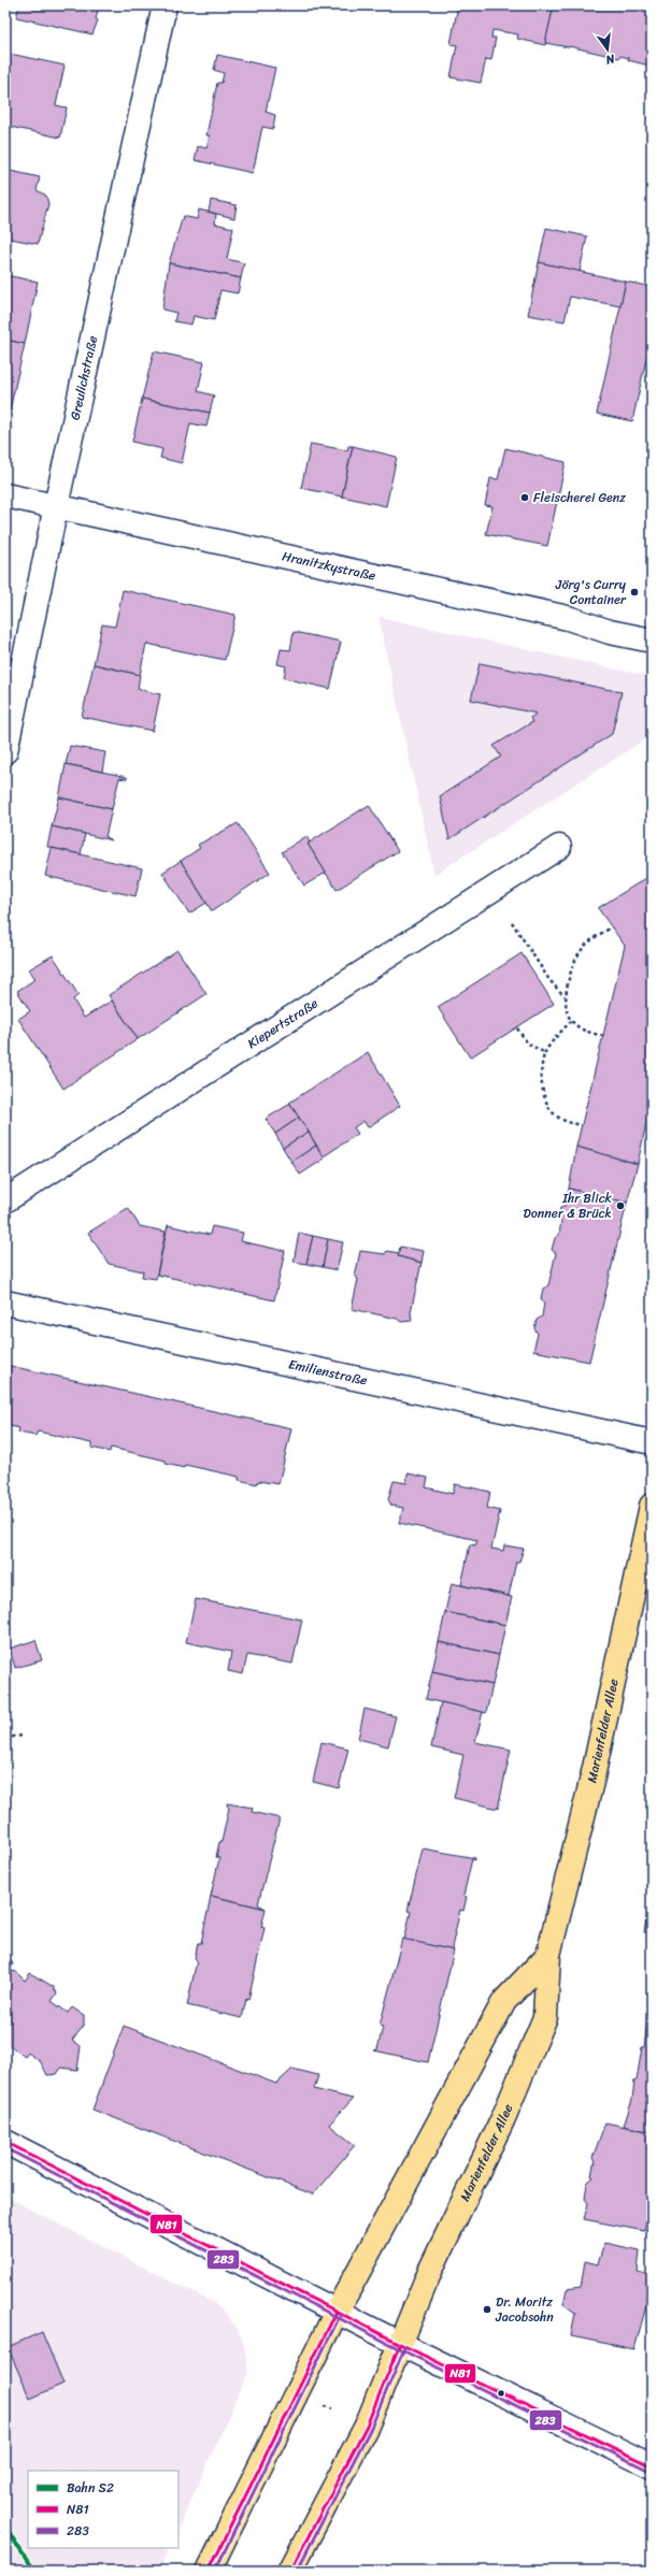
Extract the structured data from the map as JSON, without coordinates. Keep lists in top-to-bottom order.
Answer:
{
  "streets": {
    "main road": ["Marienfelder Allee"],
    "street": [
      "Greulichstraße",
      "Hranitzkystraße",
      "Kiepertstraße",
      "Emilienstraße"
    ]
  },
  "crossings": [
    ["Greulichstraße", "Hranitzkystraße"]
  ],
  "places": [
    "Fleischerei Genz",
    "Jörg's Curry Container",
    "Ihr Blick Donner & Brück",
    "Dr. Moritz Jacobsohn"
  ],
  "lines": ["transit line N81", "transit line 283", "rail line S2"],
  "legend": ["Bahn S2", "N81", "283"],
  "north": "bottom"
}
